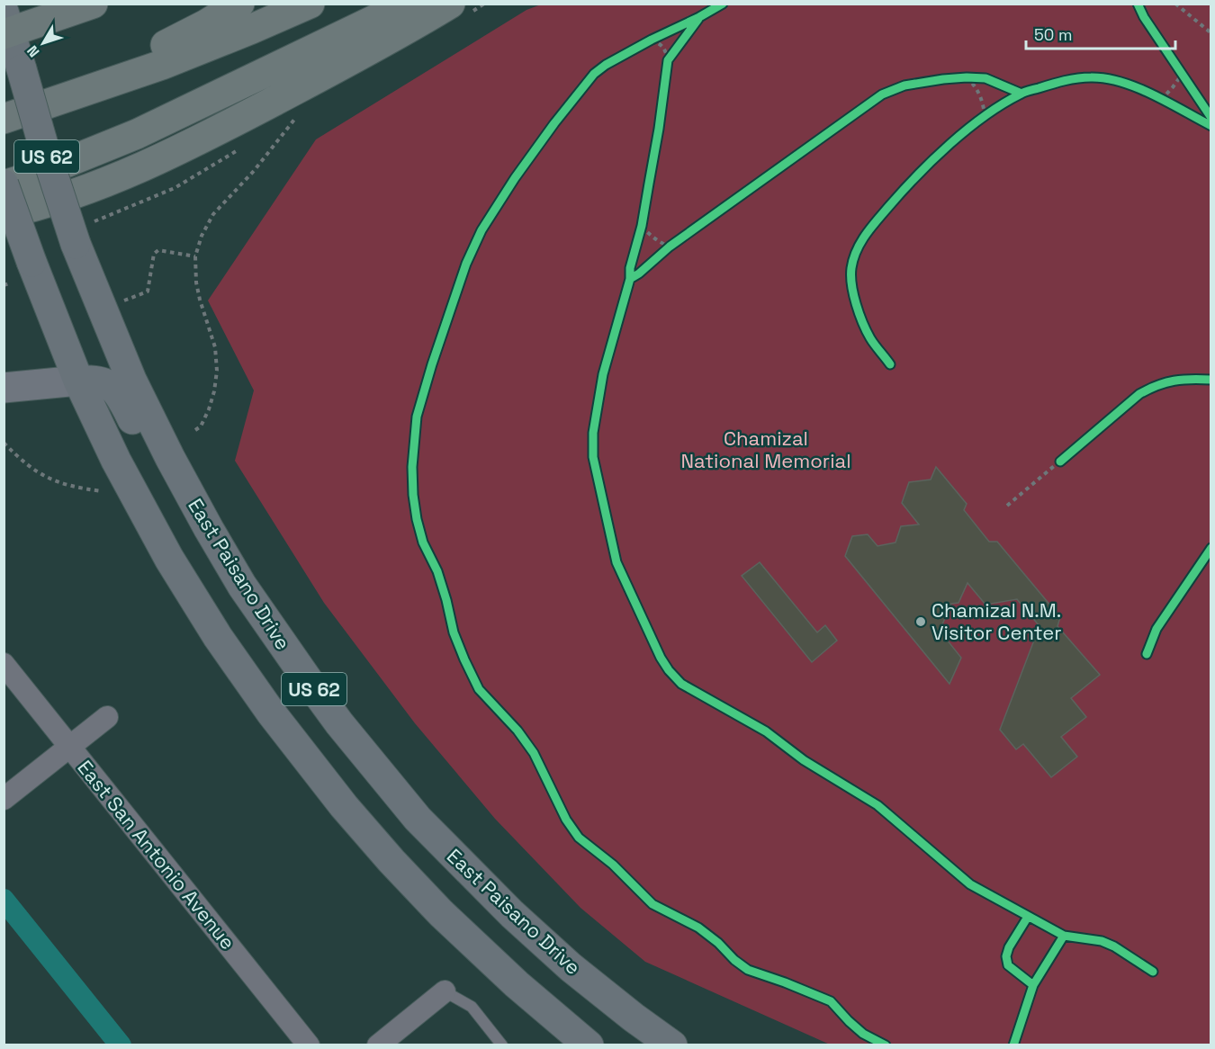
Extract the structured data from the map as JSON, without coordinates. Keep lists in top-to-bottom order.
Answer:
{
  "streets": {
    "main road": ["US 62", "East Paisano Drive"],
    "street": ["East San Antonio Avenue"]
  },
  "parks": ["Chamizal National Memorial"],
  "places": ["Chamizal N.M. Visitor Center"],
  "scale_bar": "50 m",
  "north": "bottom left"
}
